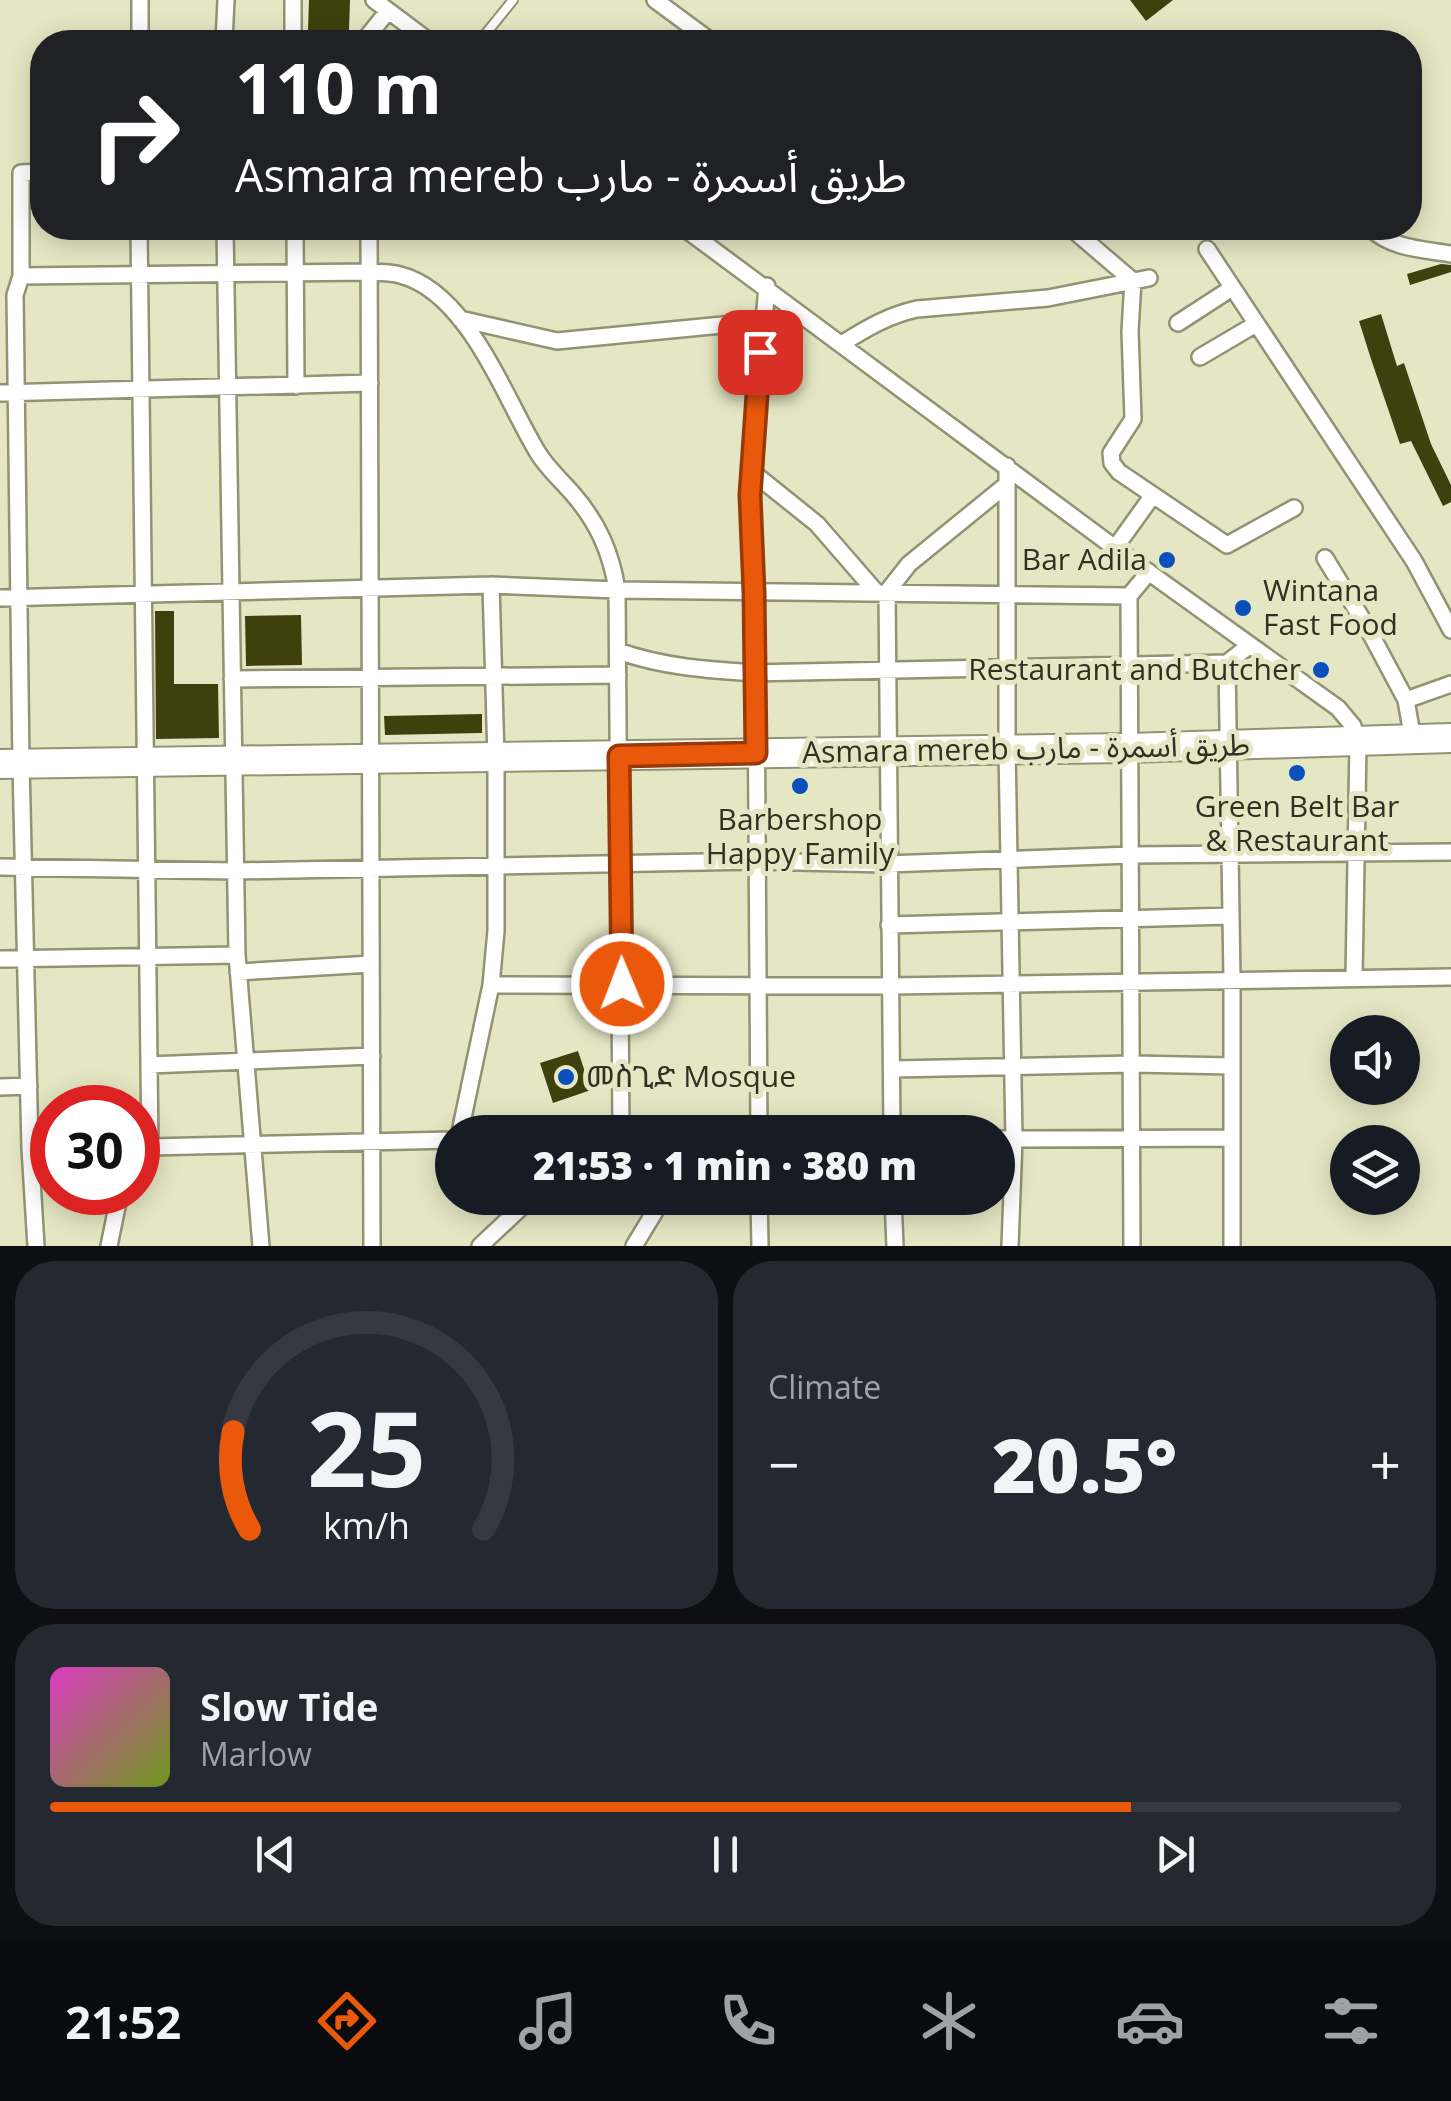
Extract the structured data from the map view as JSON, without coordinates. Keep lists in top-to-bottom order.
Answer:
{
  "streets": {
    "highway": ["Asmara mereb طريق أسمرة - مارب"]
  },
  "places": [
    "Bar Adila",
    "Wintana Fast Food",
    "Restaurant and Butcher",
    "Green Belt Bar & Restaurant",
    "Barbershop Happy Family",
    "መስጊድ Mosque"
  ],
  "page": {
    "turn": ["110 m", "Asmara mereb طريق أسمرة - مارب"],
    "limit": "30",
    "trip": "21:53 · 1 min · 380 m",
    "tile": "Climate",
    "heat": ["−", "20.5°", "+"],
    "song": ["Slow Tide", "Marlow"],
    "tabs": "21:52",
    "gauge": ["25", "km/h"]
  }
}
